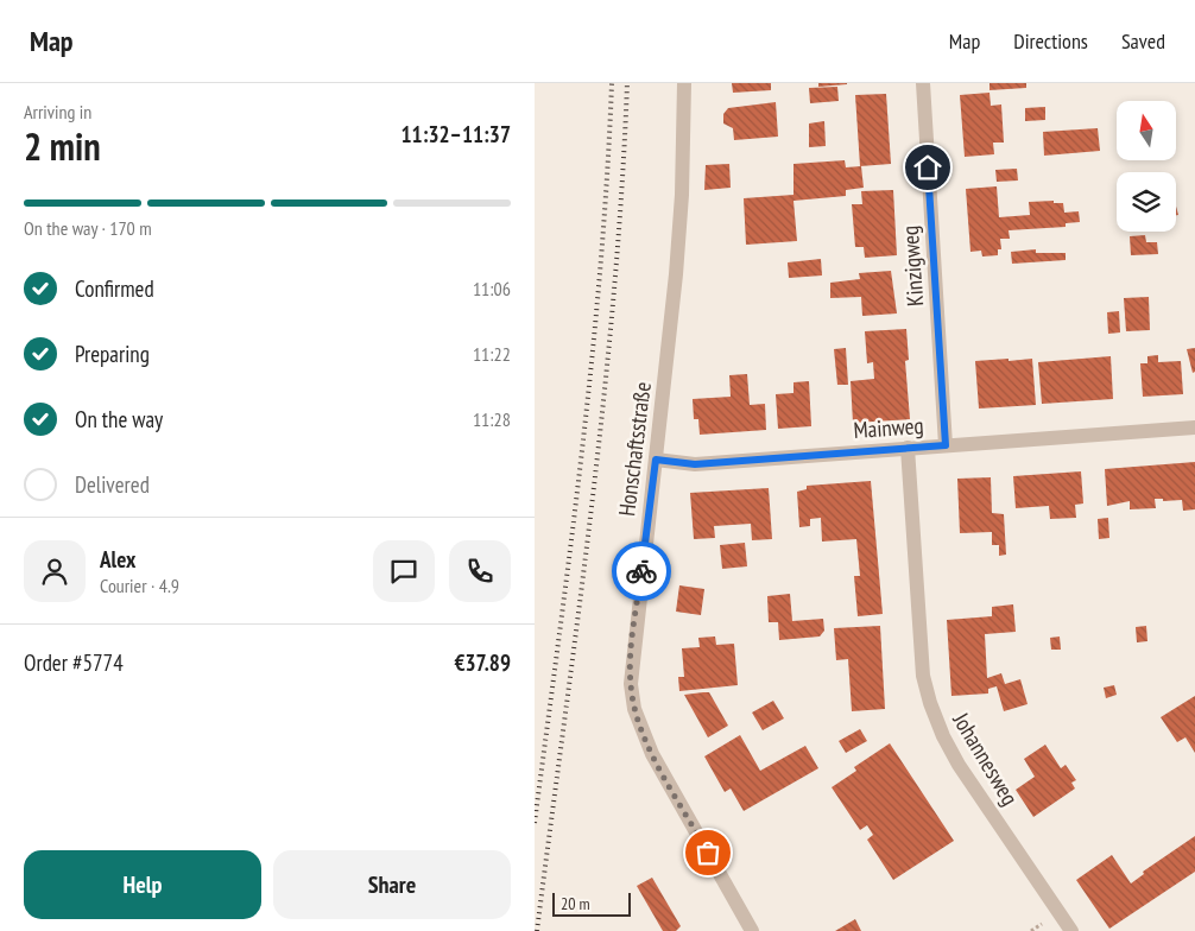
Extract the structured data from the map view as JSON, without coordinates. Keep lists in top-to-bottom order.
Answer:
{
  "streets": {
    "street": [
      "Kinzigweg",
      "Mainweg",
      "Honschaftsstraße",
      "Johannesweg"
    ]
  },
  "crossings": [
    ["Kinzigweg", "Mainweg"],
    ["Mainweg", "Honschaftsstraße"],
    ["Mainweg", "Johannesweg"]
  ],
  "scale_bar": "20 m",
  "north": "top",
  "page": {
    "header": "Map",
    "nav": ["Map", "Directions", "Saved"],
    "heading": ["2 min", "Arriving in", "11:32–11:37"],
    "panel": [
      "Alex",
      "Courier · 4.9",
      "Order #5774",
      "€37.89"
    ],
    "bar": "On the way · 170 m",
    "list": [
      ["Confirmed", "11:06"],
      ["Preparing", "11:22"],
      ["On the way", "11:28"],
      "Delivered"
    ],
    "buttons": ["Help", "Share"],
    "scale": "20 m"
  }
}
